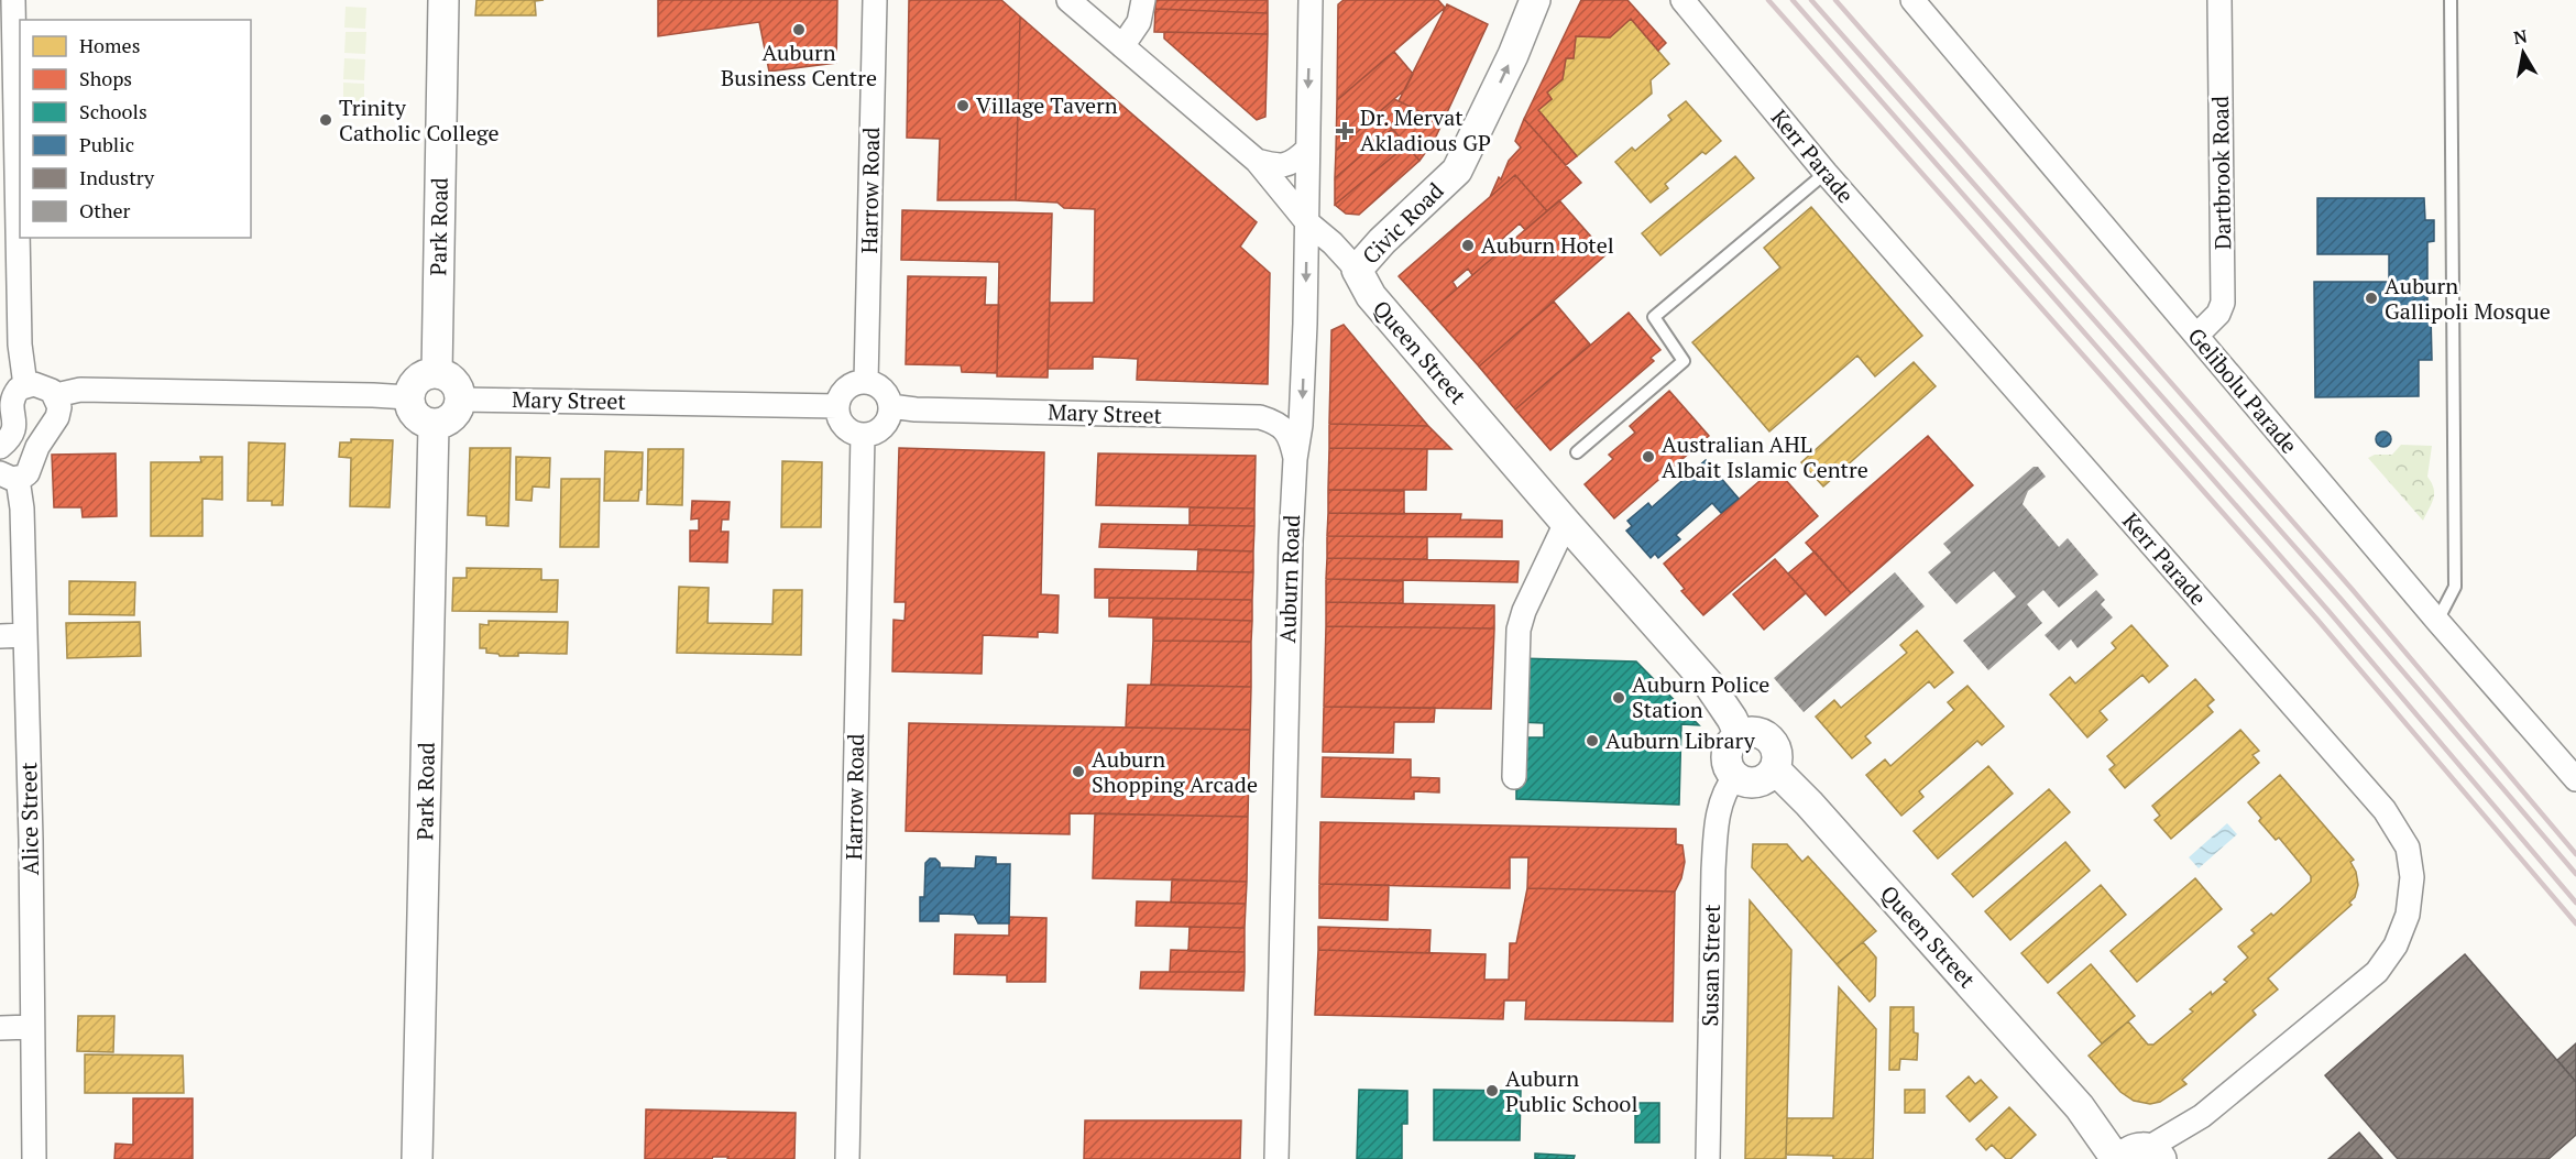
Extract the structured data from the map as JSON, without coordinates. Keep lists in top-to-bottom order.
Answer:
{
  "streets": {
    "street": [
      "Kerr Parade",
      "Dartbrook Road",
      "Harrow Road",
      "Civic Road",
      "Park Road",
      "Queen Street",
      "Gelibolu Parade",
      "Mary Street",
      "Auburn Road",
      "Alice Street",
      "Susan Street"
    ]
  },
  "crossings": [
    ["Kerr Parade", "Queen Street"],
    ["Dartbrook Road", "Gelibolu Parade"],
    ["Harrow Road", "Mary Street"],
    ["Civic Road", "Queen Street"],
    ["Park Road", "Mary Street"],
    ["Queen Street", "Auburn Road"],
    ["Queen Street", "Susan Street"],
    ["Mary Street", "Auburn Road"]
  ],
  "one_way": ["Civic Road"],
  "places": {
    "other": [
      "Auburn Business Centre",
      "Village Tavern",
      "Trinity Catholic College",
      "Auburn Hotel",
      "Auburn Gallipoli Mosque",
      "Australian AHL Albait Islamic Centre",
      "Auburn Police Station",
      "Auburn Library",
      "Auburn Shopping Arcade",
      "Auburn Public School"
    ],
    "health": ["Dr. Mervat Akladious GP"]
  },
  "legend": [
    "Homes",
    "Shops",
    "Schools",
    "Public",
    "Industry",
    "Other"
  ],
  "north": "top"
}
